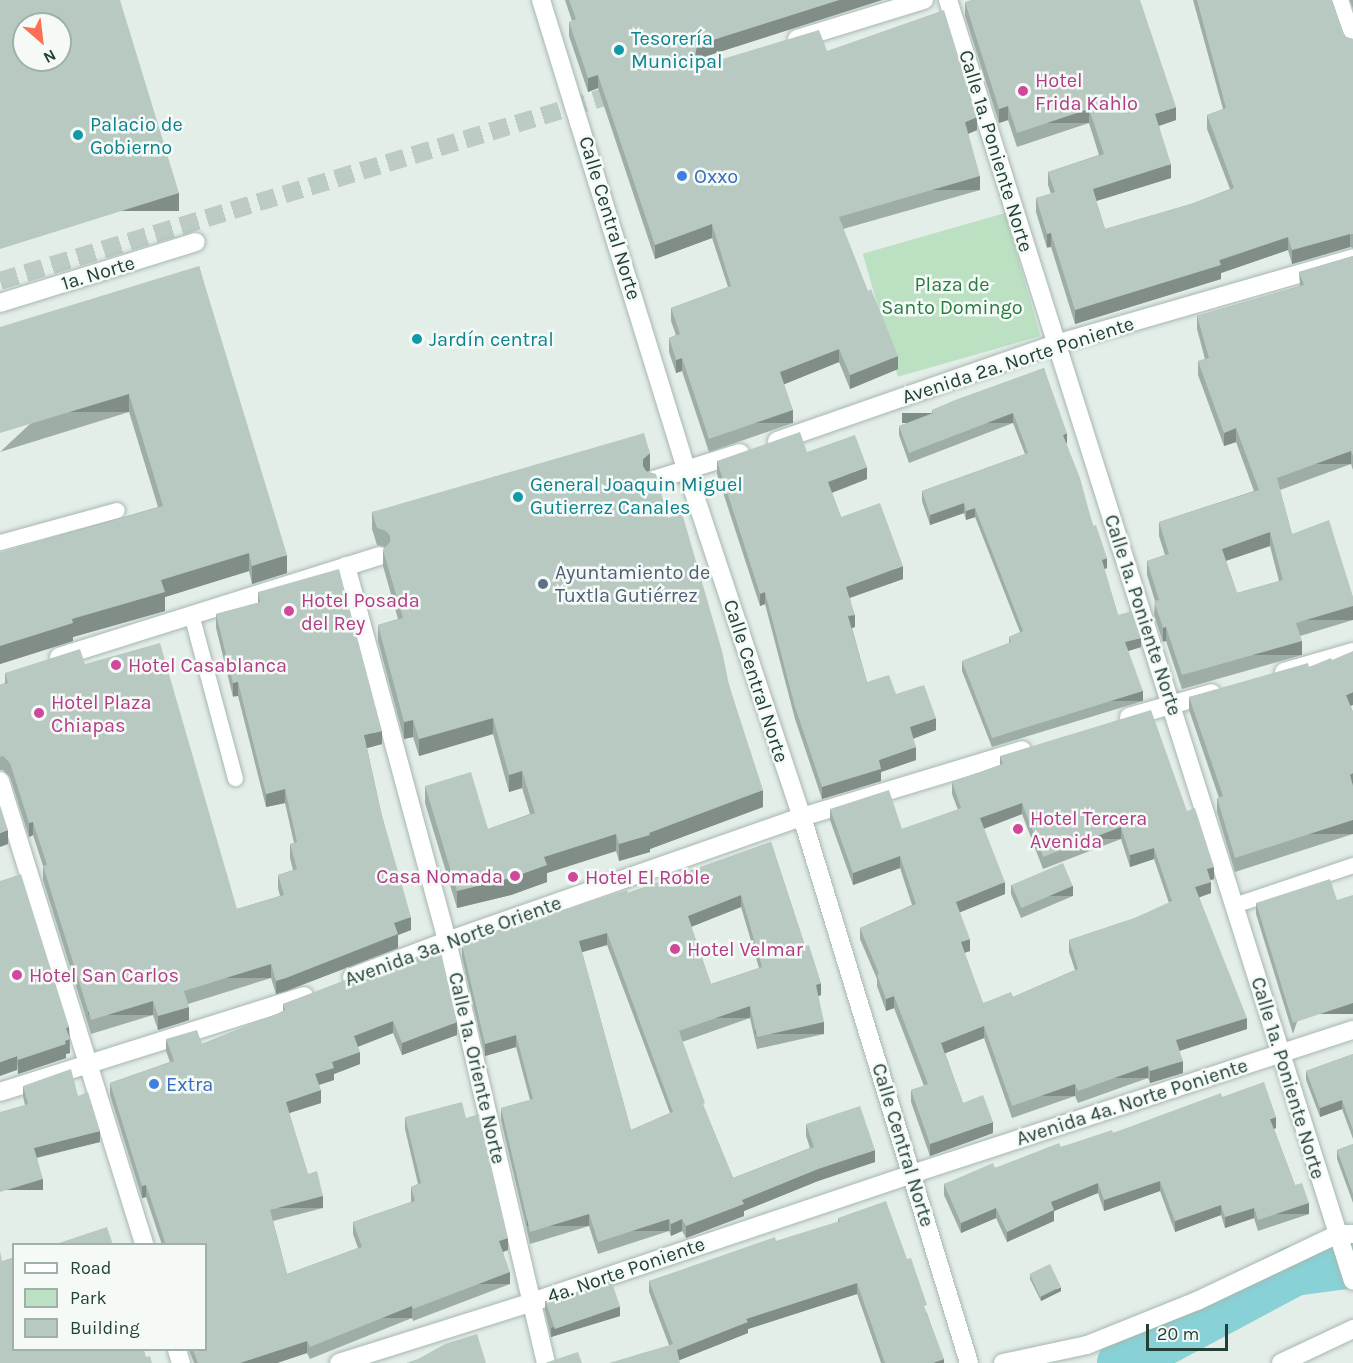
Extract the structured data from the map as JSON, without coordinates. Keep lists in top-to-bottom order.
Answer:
{
  "streets": {
    "street": [
      "Calle 1a. Poniente Norte",
      "Calle Central Norte",
      "1a. Norte",
      "Avenida 2a. Norte Poniente",
      "Avenida 3a. Norte Oriente",
      "Calle 1a. Oriente Norte",
      "Avenida 4a. Norte Poniente",
      "4a. Norte Poniente"
    ]
  },
  "crossings": [
    ["Calle 1a. Poniente Norte", "Avenida 2a. Norte Poniente"],
    ["Calle 1a. Poniente Norte", "Avenida 4a. Norte Poniente"],
    ["Calle Central Norte", "Avenida 2a. Norte Poniente"],
    ["Calle Central Norte", "Avenida 3a. Norte Oriente"],
    ["Calle Central Norte", "Avenida 4a. Norte Poniente"],
    ["Calle Central Norte", "4a. Norte Poniente"],
    ["Avenida 3a. Norte Oriente", "Calle 1a. Oriente Norte"],
    ["Calle 1a. Oriente Norte", "4a. Norte Poniente"],
    ["Avenida 4a. Norte Poniente", "4a. Norte Poniente"]
  ],
  "parks": ["Plaza de Santo Domingo"],
  "places": [
    "Tesorería Municipal",
    "Hotel Frida Kahlo",
    "Palacio de Gobierno",
    "Oxxo",
    "Jardín central",
    "General Joaquin Miguel Gutierrez Canales",
    "Ayuntamiento de Tuxtla Gutiérrez",
    "Hotel Posada del Rey",
    "Hotel Casablanca",
    "Hotel Plaza Chiapas",
    "Hotel Tercera Avenida",
    "Casa Nomada",
    "Hotel El Roble",
    "Hotel Velmar",
    "Hotel San Carlos",
    "Extra"
  ],
  "legend": ["Road", "Park", "Building"],
  "scale_bar": "20 m",
  "north": "bottom right"
}
